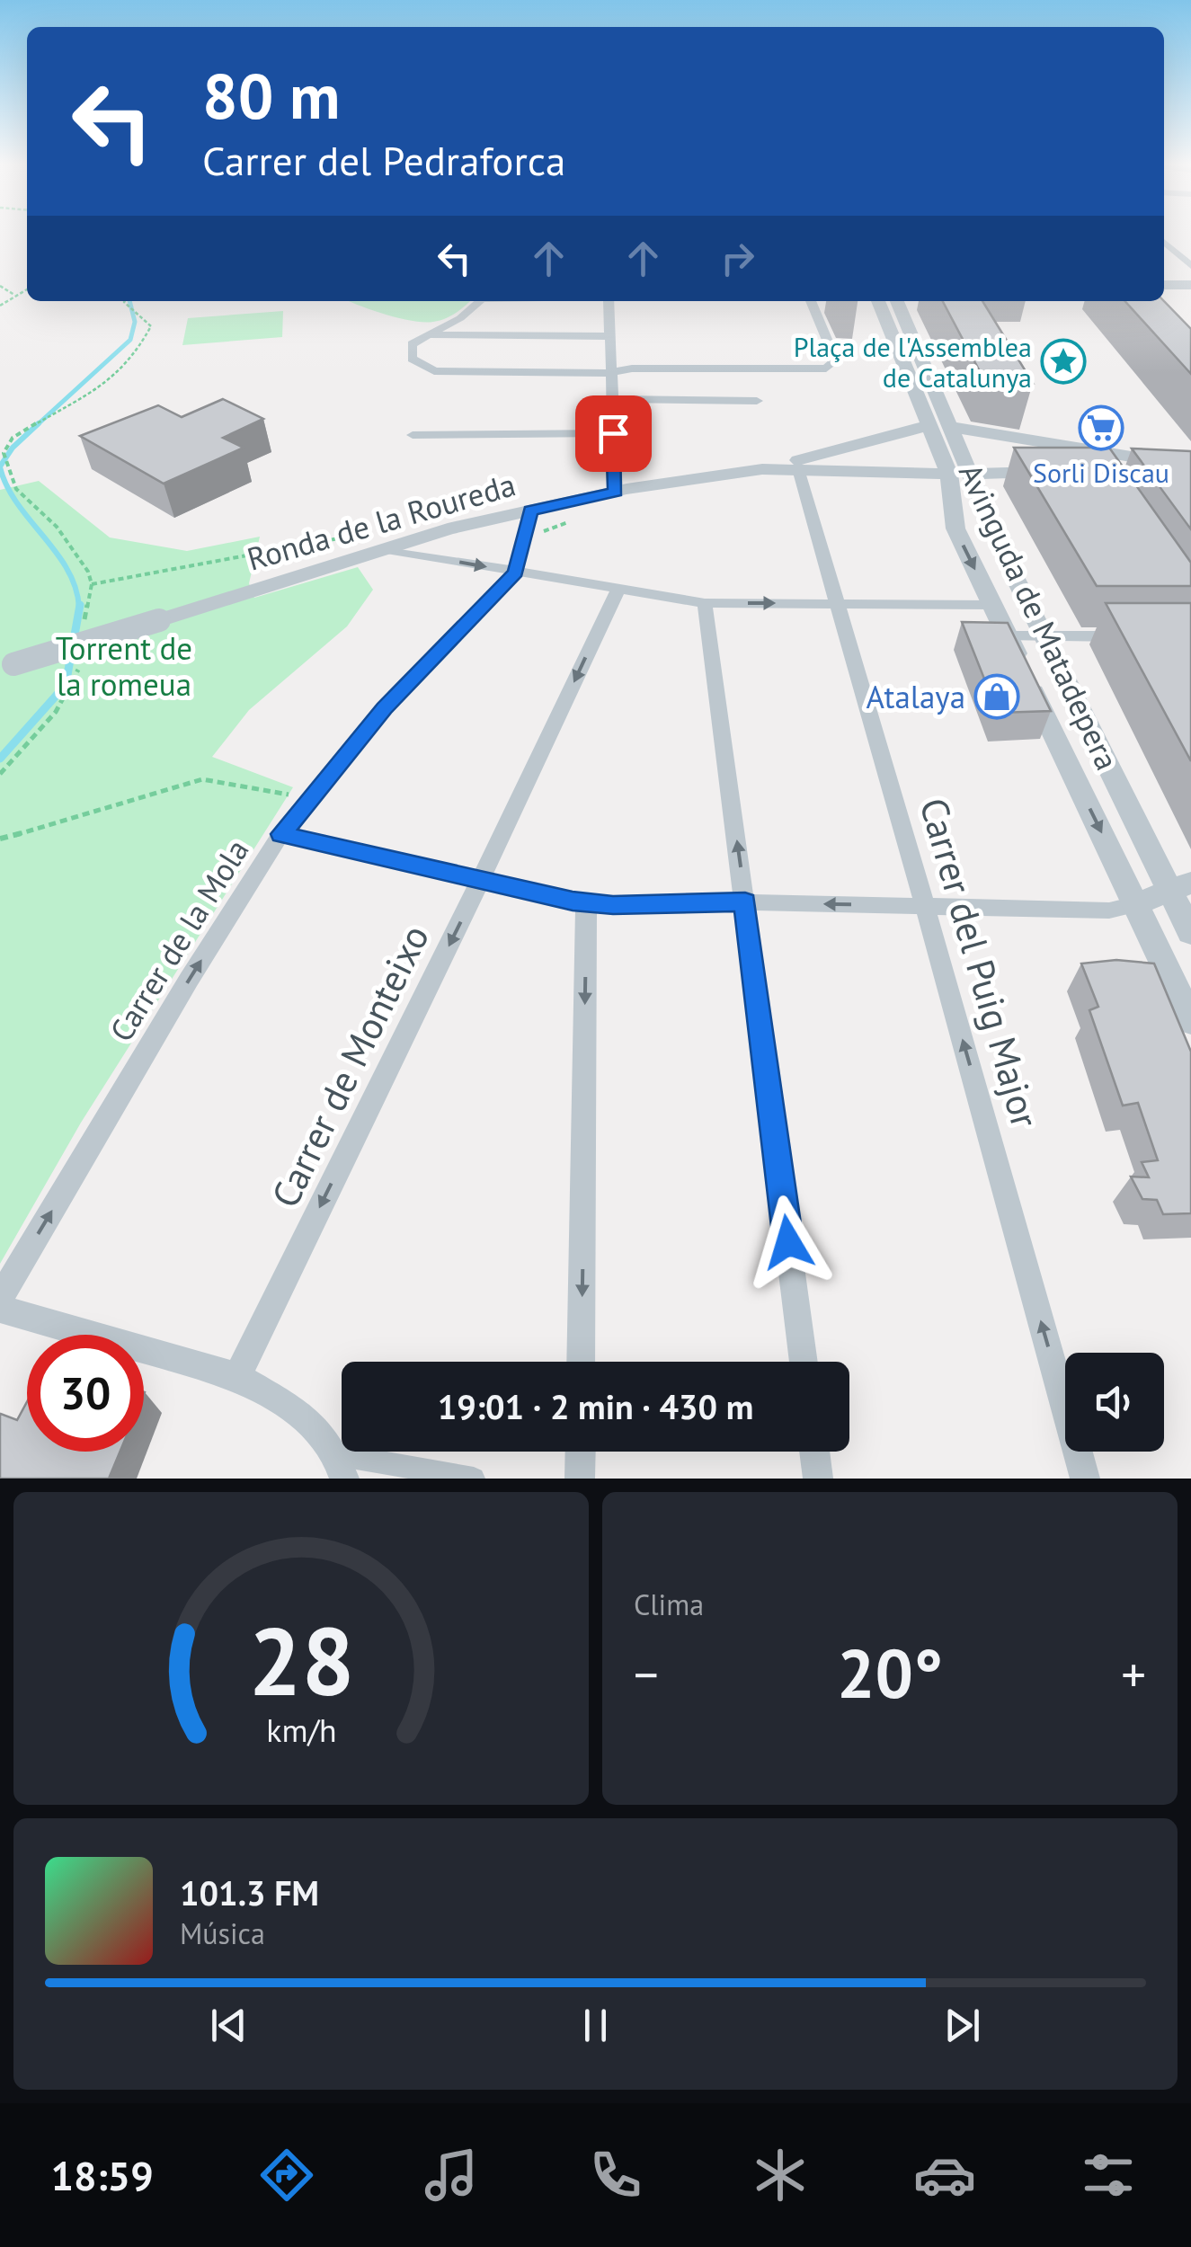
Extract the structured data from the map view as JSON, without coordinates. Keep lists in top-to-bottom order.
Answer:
{
  "streets": {
    "street": [
      "Ronda de la Roureda",
      "Avinguda de Matadepera",
      "Carrer de la Mola",
      "Carrer del Puig Major",
      "Carrer de Monteixo"
    ]
  },
  "crossings": [
    ["Ronda de la Roureda", "Avinguda de Matadepera"],
    ["Ronda de la Roureda", "Carrer del Puig Major"]
  ],
  "one_way": ["Carrer de la Mola", "Carrer del Puig Major", "Carrer de Monteixo"],
  "parks": ["Torrent de la romeua"],
  "places": {
    "place": ["Plaça de l'Assemblea de Catalunya"],
    "supermarket": ["Sorli Discau"],
    "shop": ["Atalaya"]
  },
  "page": {
    "turn": ["80 m", "Carrer del Pedraforca"],
    "limit": "30",
    "trip": "19:01 · 2 min · 430 m",
    "tile": "Clima",
    "heat": ["−", "20°", "+"],
    "song": ["101.3 FM", "Música"],
    "tabs": "18:59",
    "gauge": ["28", "km/h"]
  }
}
